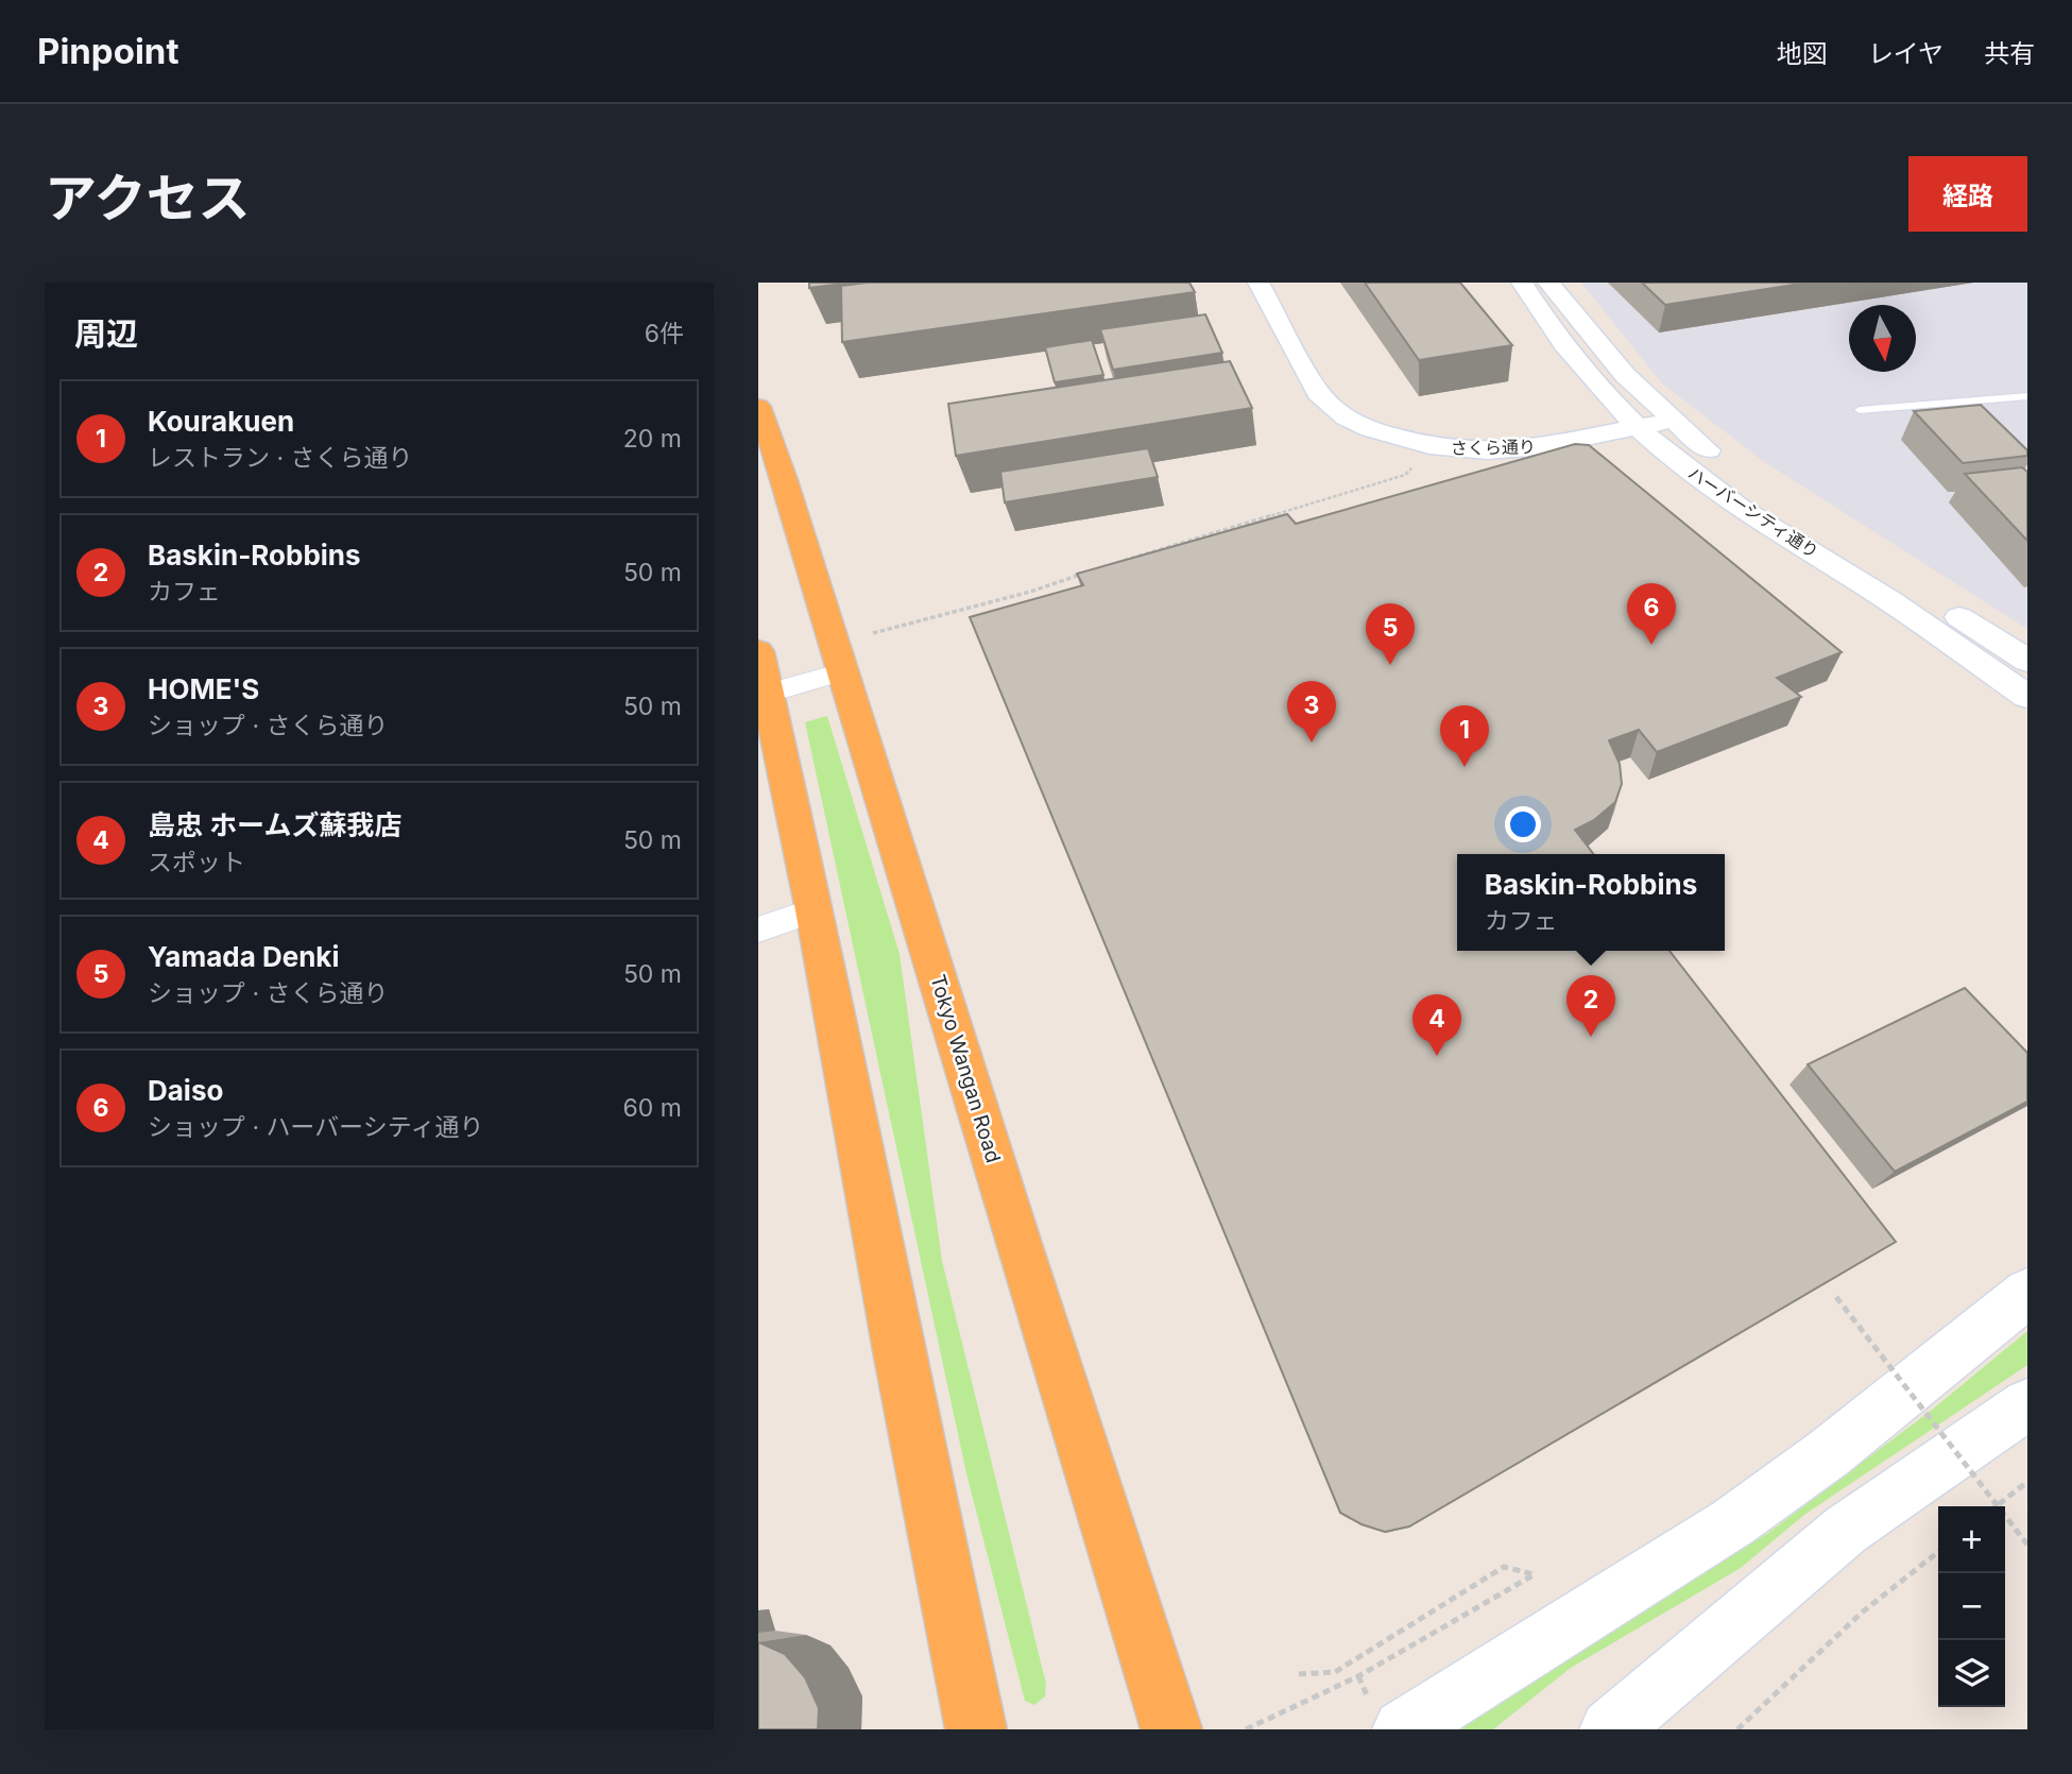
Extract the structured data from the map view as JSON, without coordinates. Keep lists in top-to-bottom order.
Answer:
{
  "streets": {
    "highway": ["Tokyo Wangan Road"],
    "street": ["さくら通り", "ハーバーシティ通り"]
  },
  "crossings": [
    ["さくら通り", "ハーバーシティ通り"]
  ],
  "north": "bottom",
  "page": {
    "header": "Pinpoint",
    "nav": ["地図", "レイヤ", "共有"],
    "title": "アクセス",
    "buttons": "経路",
    "heading": ["周辺", "6件"],
    "list": [
      {
        "mark": "1",
        "name": "Kourakuen",
        "note": "レストラン · さくら通り",
        "value": "20 m"
      },
      {
        "mark": "2",
        "name": "Baskin-Robbins",
        "note": "カフェ",
        "value": "50 m"
      },
      {
        "mark": "3",
        "name": "HOME'S",
        "note": "ショップ · さくら通り",
        "value": "50 m"
      },
      {
        "mark": "4",
        "name": "島忠 ホームズ蘇我店",
        "note": "スポット",
        "value": "50 m"
      },
      {
        "mark": "5",
        "name": "Yamada Denki",
        "note": "ショップ · さくら通り",
        "value": "50 m"
      },
      {
        "mark": "6",
        "name": "Daiso",
        "note": "ショップ · ハーバーシティ通り",
        "value": "60 m"
      }
    ],
    "pins": [
      "6",
      "5",
      "3",
      "1",
      "2",
      "4"
    ],
    "popup": ["Baskin-Robbins", "カフェ"],
    "map_buttons": ["+", "−"]
  }
}
